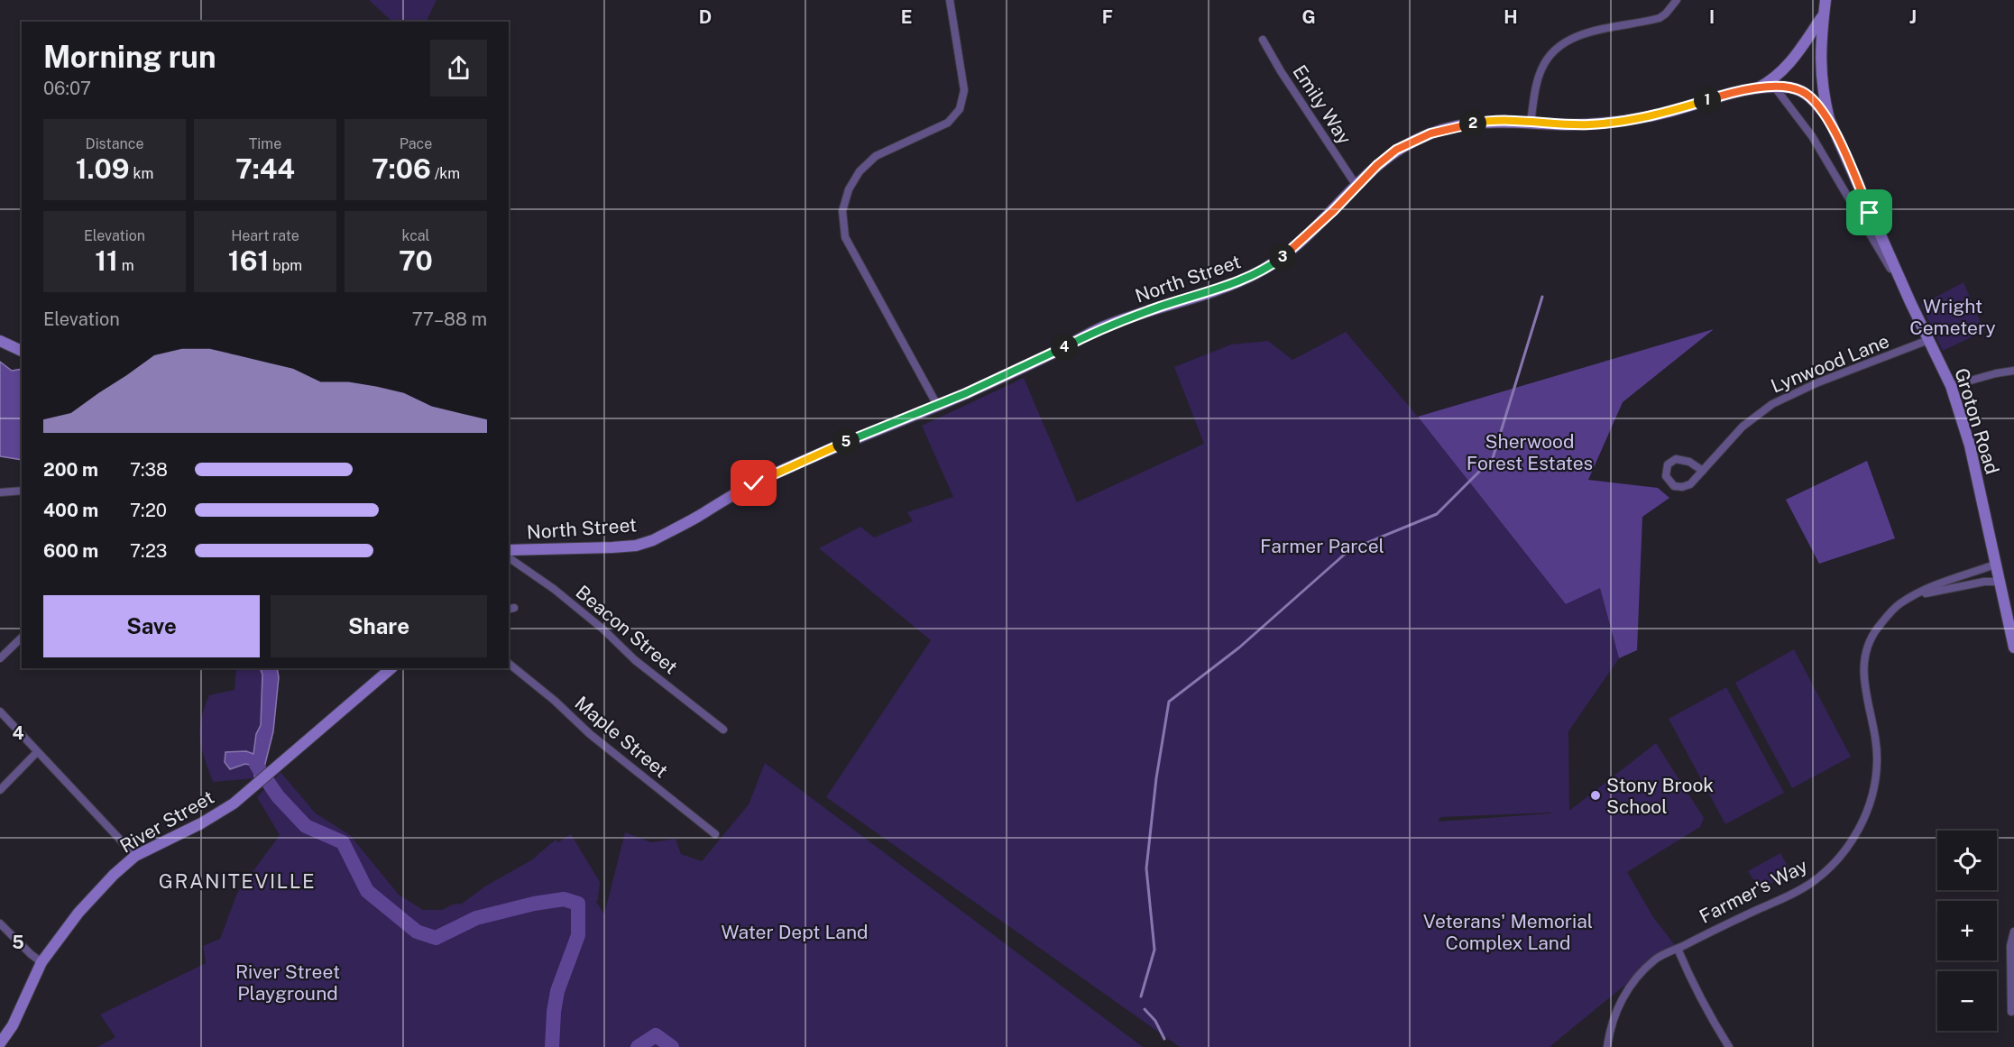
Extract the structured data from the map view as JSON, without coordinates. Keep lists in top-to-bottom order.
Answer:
{
  "streets": {
    "main road": ["North Street", "Groton Road", "River Street"],
    "street": [
      "Emily Way",
      "Lynwood Lane",
      "Beacon Street",
      "Maple Street",
      "Farmer's Way"
    ]
  },
  "crossings": [
    ["Emily Way", "North Street"],
    ["North Street", "Groton Road"],
    ["Lynwood Lane", "Groton Road"],
    ["Groton Road", "Farmer's Way"]
  ],
  "districts": ["GRANITEVILLE"],
  "parks": [
    "Wright Cemetery",
    "Sherwood Forest Estates",
    "Farmer Parcel",
    "Veterans' Memorial Complex Land",
    "Water Dept Land",
    "River Street Playground"
  ],
  "places": ["Stony Brook School"],
  "page": {
    "heading": ["Morning run", "06:07"],
    "pins": [
      "1",
      "2",
      "3",
      "4",
      "5"
    ],
    "stats": [
      ["Distance", "1.09 km"],
      ["Time", "7:44"],
      ["Pace", "7:06 /km"],
      ["Elevation", "11 m"],
      ["Heart rate", "161 bpm"],
      ["kcal", "70"]
    ],
    "chart": ["Elevation", "77–88 m"],
    "list": [
      {
        "name": "200 m",
        "note": "7:38"
      },
      {
        "name": "400 m",
        "note": "7:20"
      },
      {
        "name": "600 m",
        "note": "7:23"
      }
    ],
    "buttons": ["Save", "Share"],
    "map_buttons": ["+", "−"]
  },
  "grid": {
    "columns": [
      "D",
      "E",
      "F",
      "G",
      "H",
      "I",
      "J"
    ],
    "rows": ["4", "5"]
  }
}
